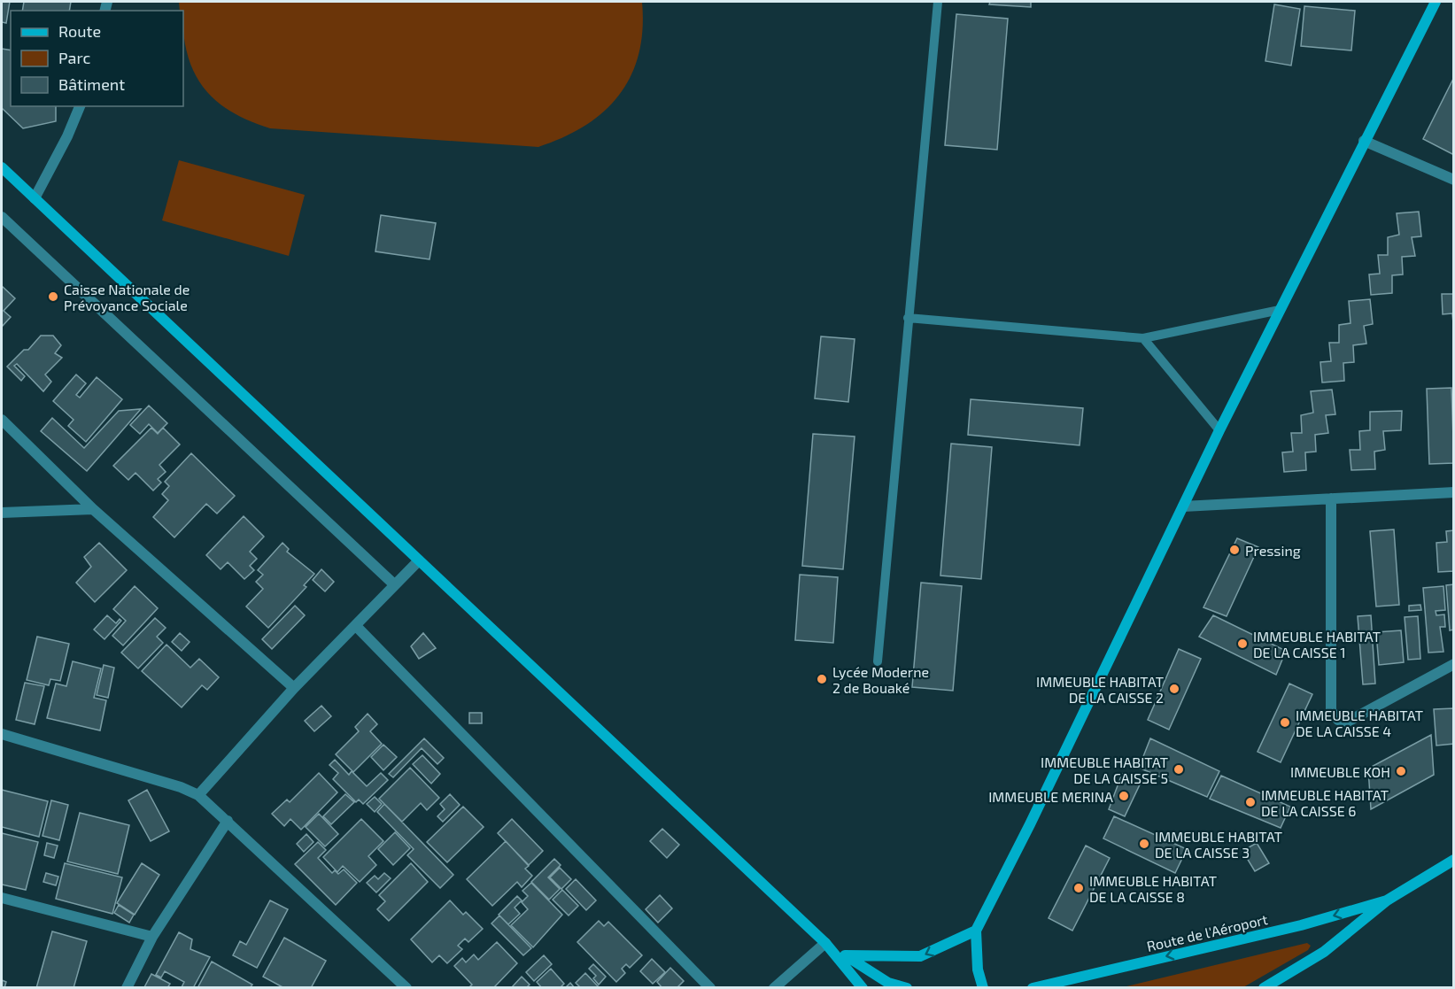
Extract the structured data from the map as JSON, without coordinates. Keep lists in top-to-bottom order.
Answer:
{
  "streets": {
    "main road": ["Route de l'Aéroport"]
  },
  "places": [
    "Caisse Nationale de Prévoyance Sociale",
    "Pressing",
    "IMMEUBLE HABITAT DE LA CAISSE 1",
    "Lycée Moderne 2 de Bouaké",
    "IMMEUBLE HABITAT DE LA CAISSE 2",
    "IMMEUBLE HABITAT DE LA CAISSE 4",
    "IMMEUBLE HABITAT DE LA CAISSE 5",
    "IMMEUBLE KOH",
    "IMMEUBLE MERINA",
    "IMMEUBLE HABITAT DE LA CAISSE 6",
    "IMMEUBLE HABITAT DE LA CAISSE 3",
    "IMMEUBLE HABITAT DE LA CAISSE 8"
  ],
  "legend": ["Route", "Parc", "Bâtiment"]
}
